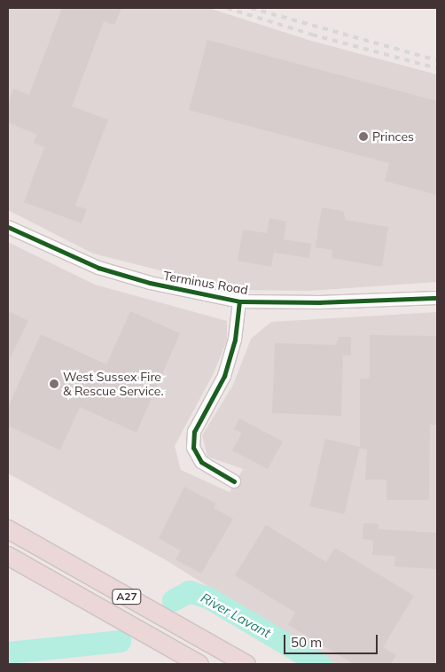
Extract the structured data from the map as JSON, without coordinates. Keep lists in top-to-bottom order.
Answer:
{
  "streets": {
    "highway": ["A27"],
    "street": ["Terminus Road"]
  },
  "water": ["River Lavant"],
  "places": ["Princes", "West Sussex Fire & Rescue Service."],
  "scale_bar": "50 m"
}
